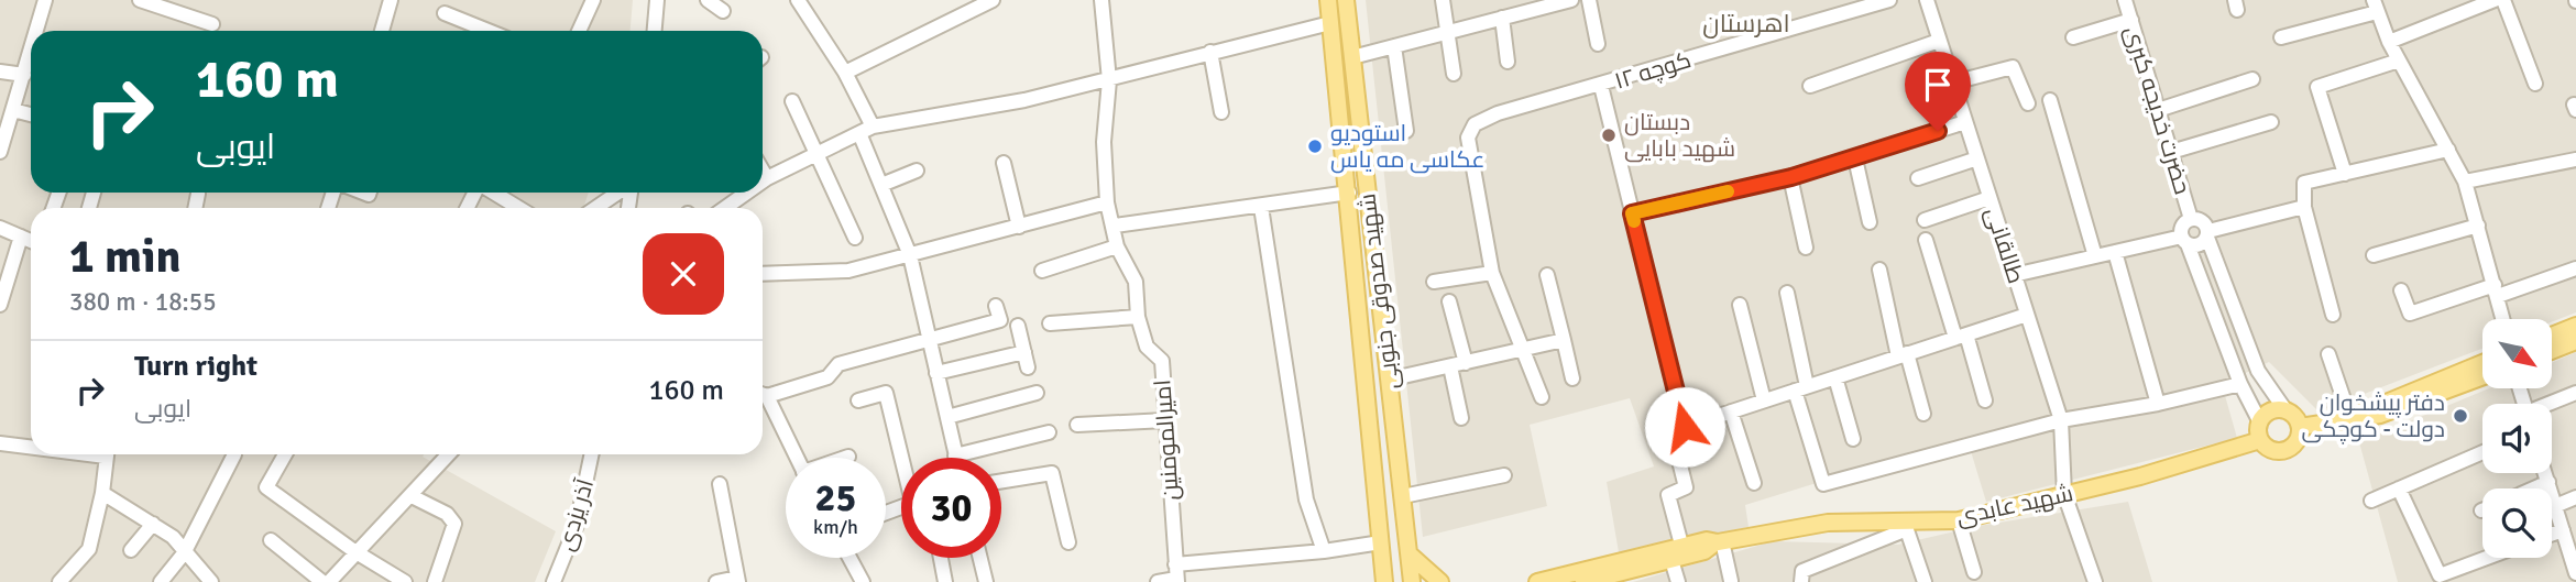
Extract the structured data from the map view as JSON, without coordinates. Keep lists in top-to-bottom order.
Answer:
{
  "streets": {
    "main road": ["شهید صدوقی جنوبی", "شهید عابدی"],
    "street": [
      "کوچه ۱۲",
      "حضرت خدیجه کبری",
      "طالقانی",
      "امیرالمومنین",
      "آذر یزدی"
    ]
  },
  "crossings": [
    ["طالقانی", "شهید عابدی"]
  ],
  "districts": ["اهرستان"],
  "places": ["دبستان شهید بابایی", "استودیو عکاسی مه یاس", "دفتر پیشخوان دولت - کوچکی"],
  "north": "bottom right",
  "page": {
    "turn": ["160 m", "ایوبی"],
    "heading": ["1 min", "380 m · 18:55"],
    "list": [
      {
        "name": "Turn right",
        "note": "ایوبی",
        "value": "160 m"
      }
    ],
    "speed": "25 km/h",
    "limit": "30"
  }
}
